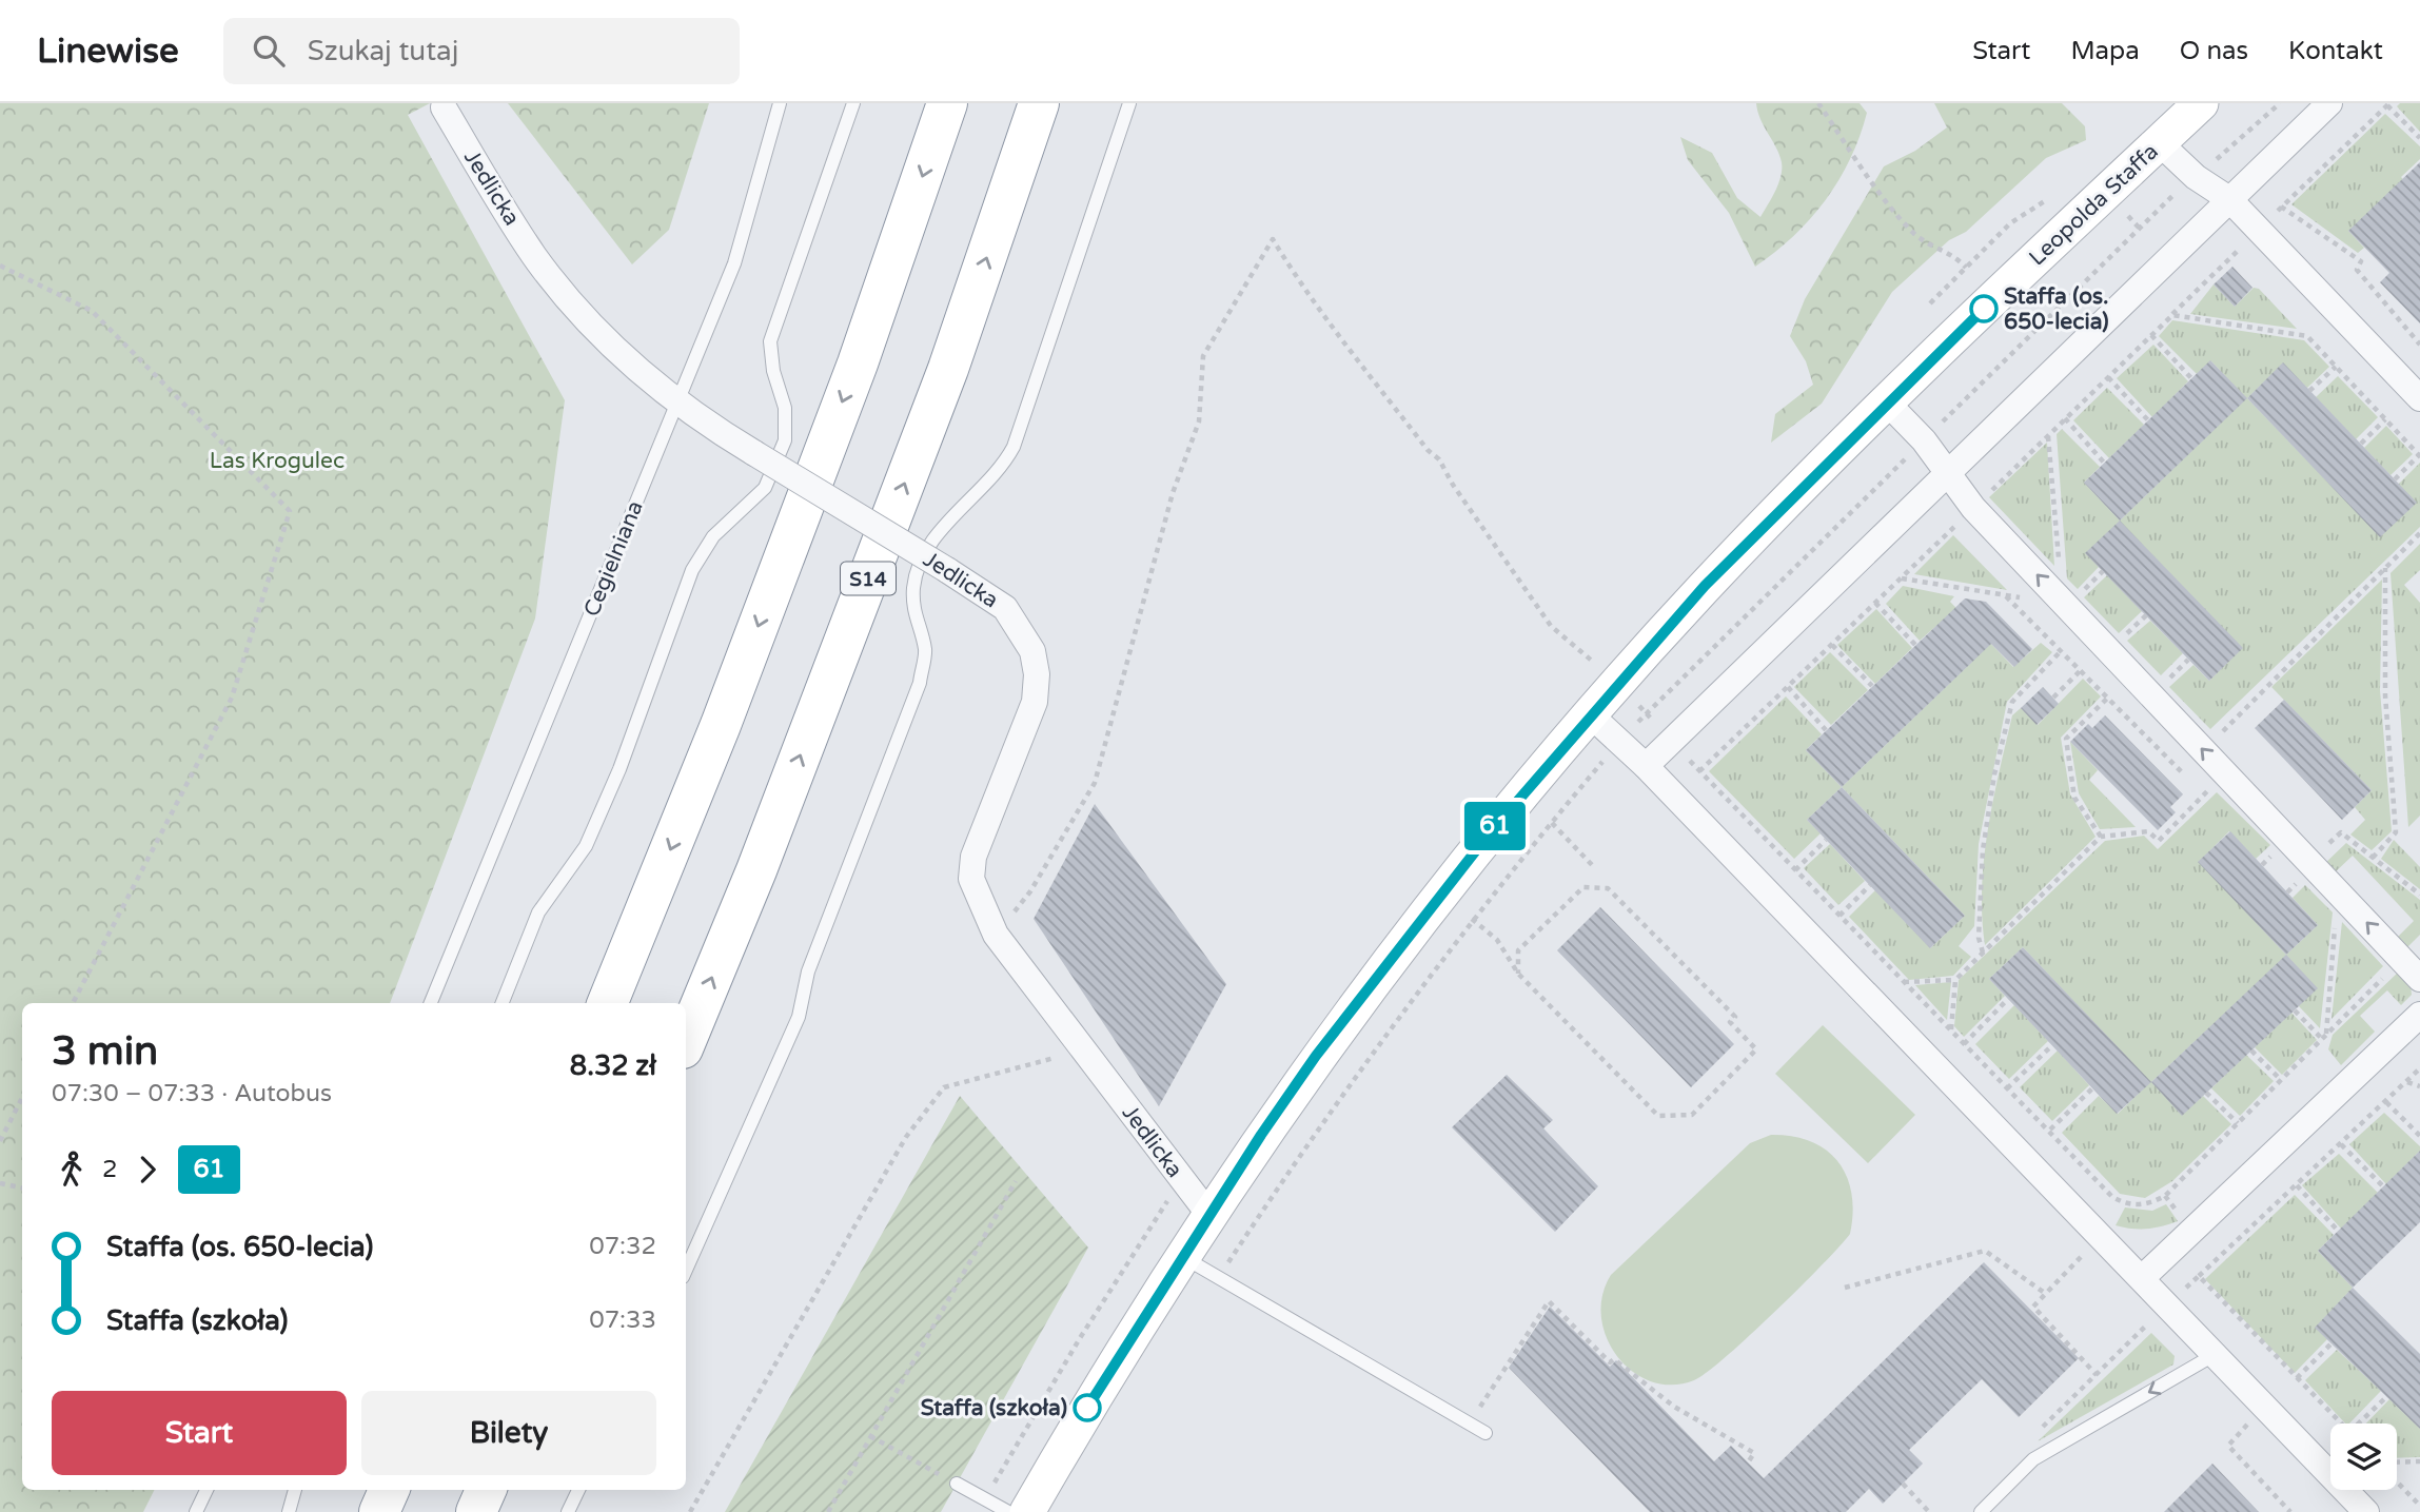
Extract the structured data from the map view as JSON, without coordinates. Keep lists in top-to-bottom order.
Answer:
{
  "streets": {
    "highway": ["S14"],
    "street": ["Jedlicka", "Leopolda Staffa"],
    "lane": ["Cegielniana"]
  },
  "crossings": [
    ["Jedlicka", "Leopolda Staffa"],
    ["Jedlicka", "Cegielniana"]
  ],
  "parks": ["Las Krogulec"],
  "places": ["Staffa (os. 650-lecia)", "Staffa (szkoła)"],
  "lines": ["bus line 61"],
  "page": {
    "header": "Linewise",
    "search": "Szukaj tutaj",
    "nav": [
      "Start",
      "Mapa",
      "O nas",
      "Kontakt"
    ],
    "on_map": "61",
    "heading": ["3 min", "07:30 – 07:33 · Autobus", "8.32 zł"],
    "legs": ["2", "61"],
    "list": [
      {
        "name": "Staffa (os. 650-lecia)",
        "value": "07:32"
      },
      {
        "name": "Staffa (szkoła)",
        "value": "07:33"
      }
    ],
    "buttons": ["Start", "Bilety"]
  }
}
